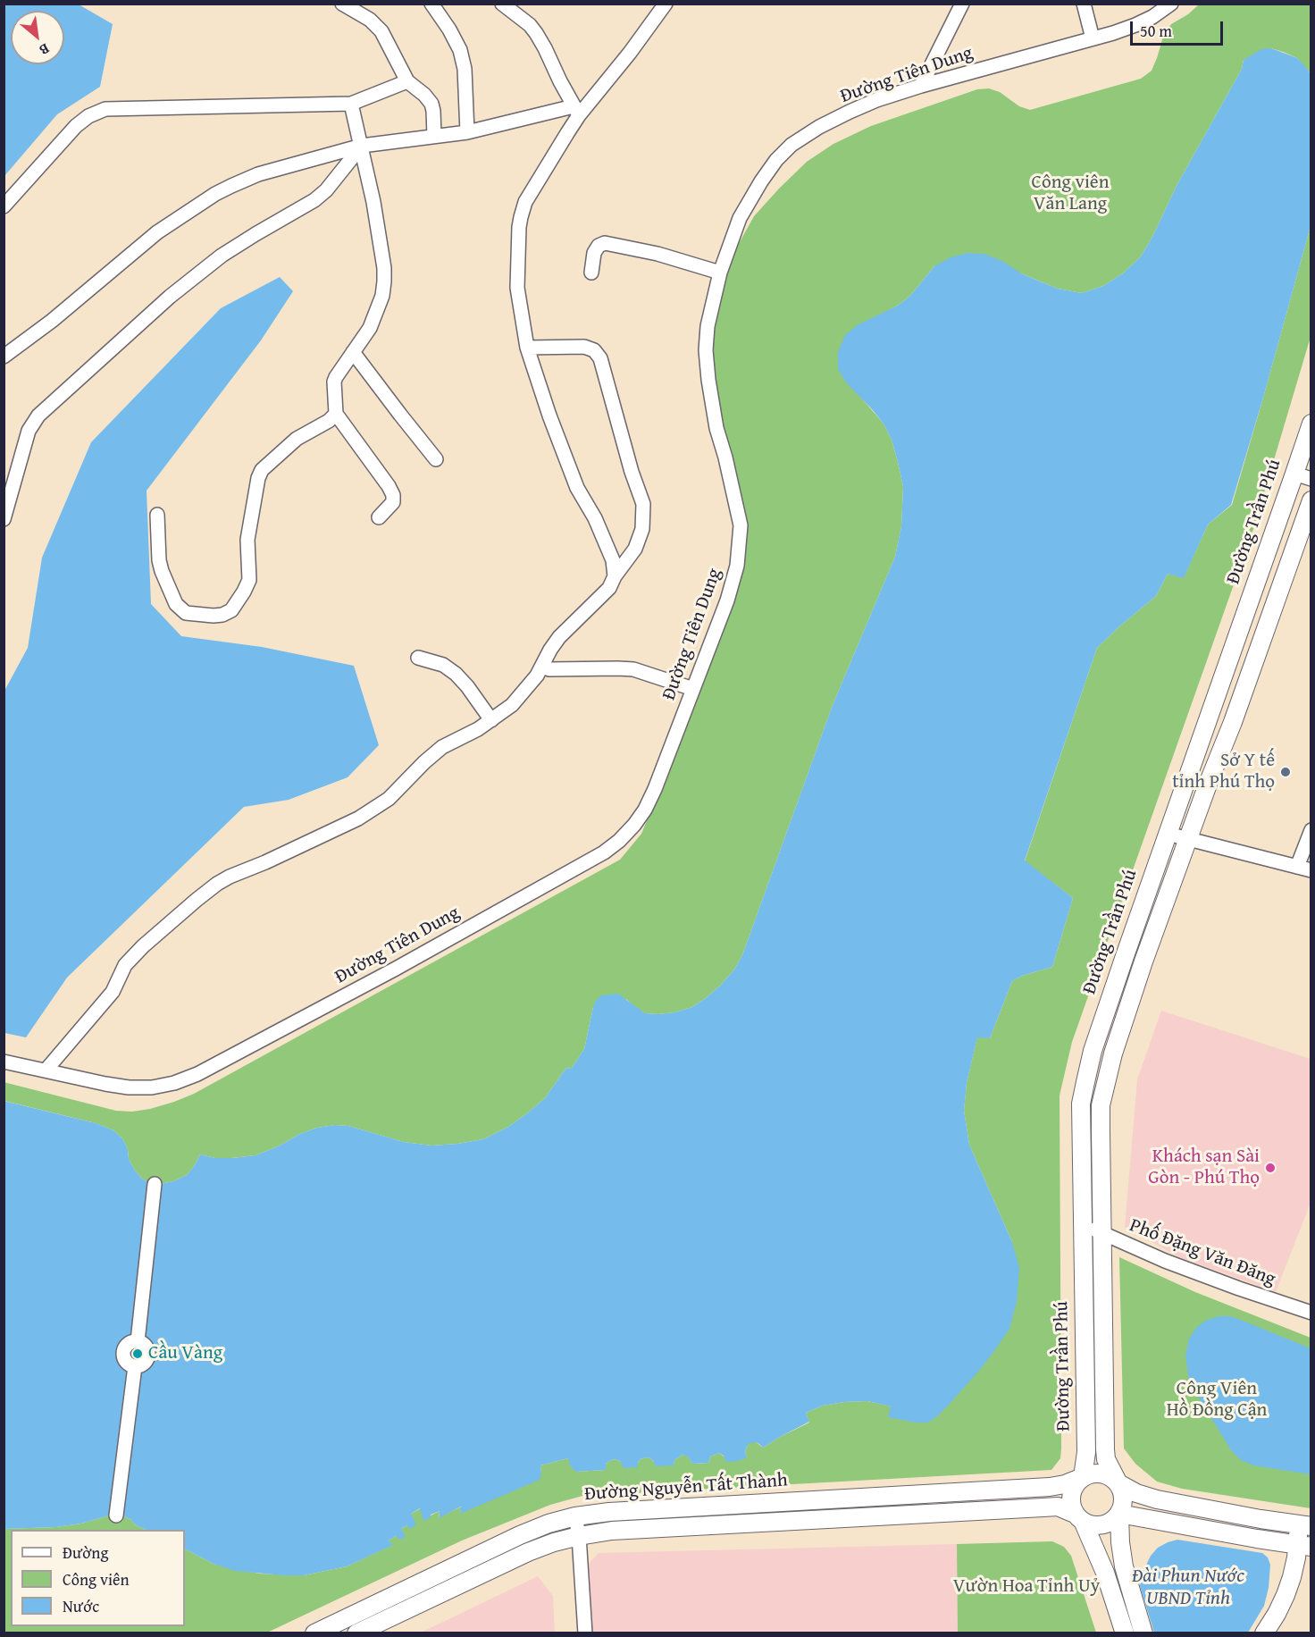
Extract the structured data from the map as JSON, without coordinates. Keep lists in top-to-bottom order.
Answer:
{
  "streets": {
    "main road": ["Đường Trần Phú", "Đường Nguyễn Tất Thành"],
    "street": ["Đường Tiên Dung", "Phố Đặng Văn Đăng"]
  },
  "crossings": [
    ["Đường Trần Phú", "Phố Đặng Văn Đăng"],
    ["Đường Trần Phú", "Đường Nguyễn Tất Thành"]
  ],
  "water": ["Đài Phun Nước UBND Tỉnh"],
  "parks": ["Công viên Văn Lang", "Công Viên Hồ Đồng Cận", "Vườn Hoa Tỉnh Uỷ"],
  "places": ["Sở Y tế tỉnh Phú Thọ", "Khách sạn Sài Gòn - Phú Thọ", "Cầu Vàng"],
  "legend": ["Đường", "Công viên", "Nước"],
  "scale_bar": "50 m",
  "north": "bottom right"
}
